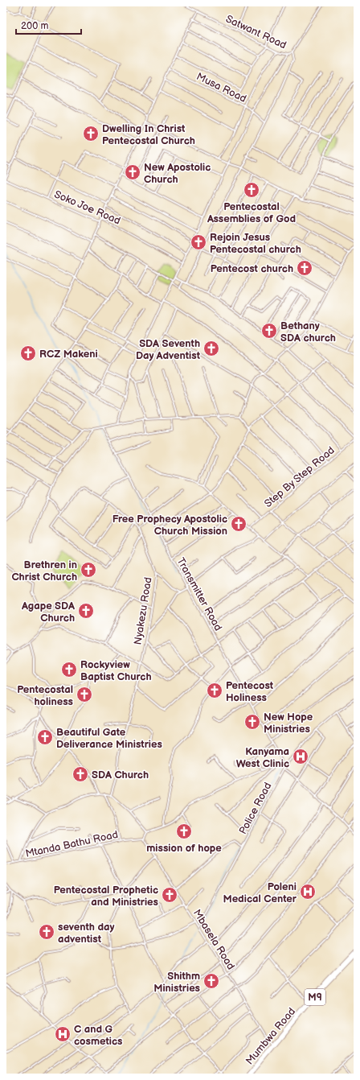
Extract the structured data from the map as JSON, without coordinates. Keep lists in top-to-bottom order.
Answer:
{
  "streets": {
    "main road": ["M9", "Mumbwa Road"],
    "street": [
      "Satwant Road",
      "Musa Road",
      "Soko Joe Road",
      "Step By Step Road",
      "Transmitter Road",
      "Nyakezu Road",
      "Police Road",
      "Mtanda Bathu Road",
      "Mbasela Road"
    ]
  },
  "crossings": [
    ["Transmitter Road", "Police Road"],
    ["Police Road", "Mbasela Road"],
    ["Mtanda Bathu Road", "Mbasela Road"],
    ["Mbasela Road", "Mumbwa Road"]
  ],
  "places": {
    "church": [
      "Dwelling In Christ Pentecostal Church",
      "New Apostolic Church",
      "Pentecostal Assemblies of God",
      "Rejoin Jesus Pentecostal church",
      "Pentecost church",
      "Bethany SDA church",
      "SDA Seventh Day Adventist",
      "RCZ Makeni",
      "Free Prophecy Apostolic Church Mission",
      "Brethren in Christ Church",
      "Agape SDA Church",
      "Rockyview Baptist Church",
      "Pentecost Holiness",
      "Pentecostal holiness",
      "New Hope Ministries",
      "Beautiful Gate Deliverance Ministries",
      "SDA Church",
      "mission of hope",
      "Pentecostal Prophetic and Ministries",
      "seventh day adventist",
      "Shithm Ministries"
    ],
    "hospital": ["Kanyama West Clinic", "Poleni Medical Center", "C and G cosmetics"]
  },
  "scale_bar": "200 m"
}
